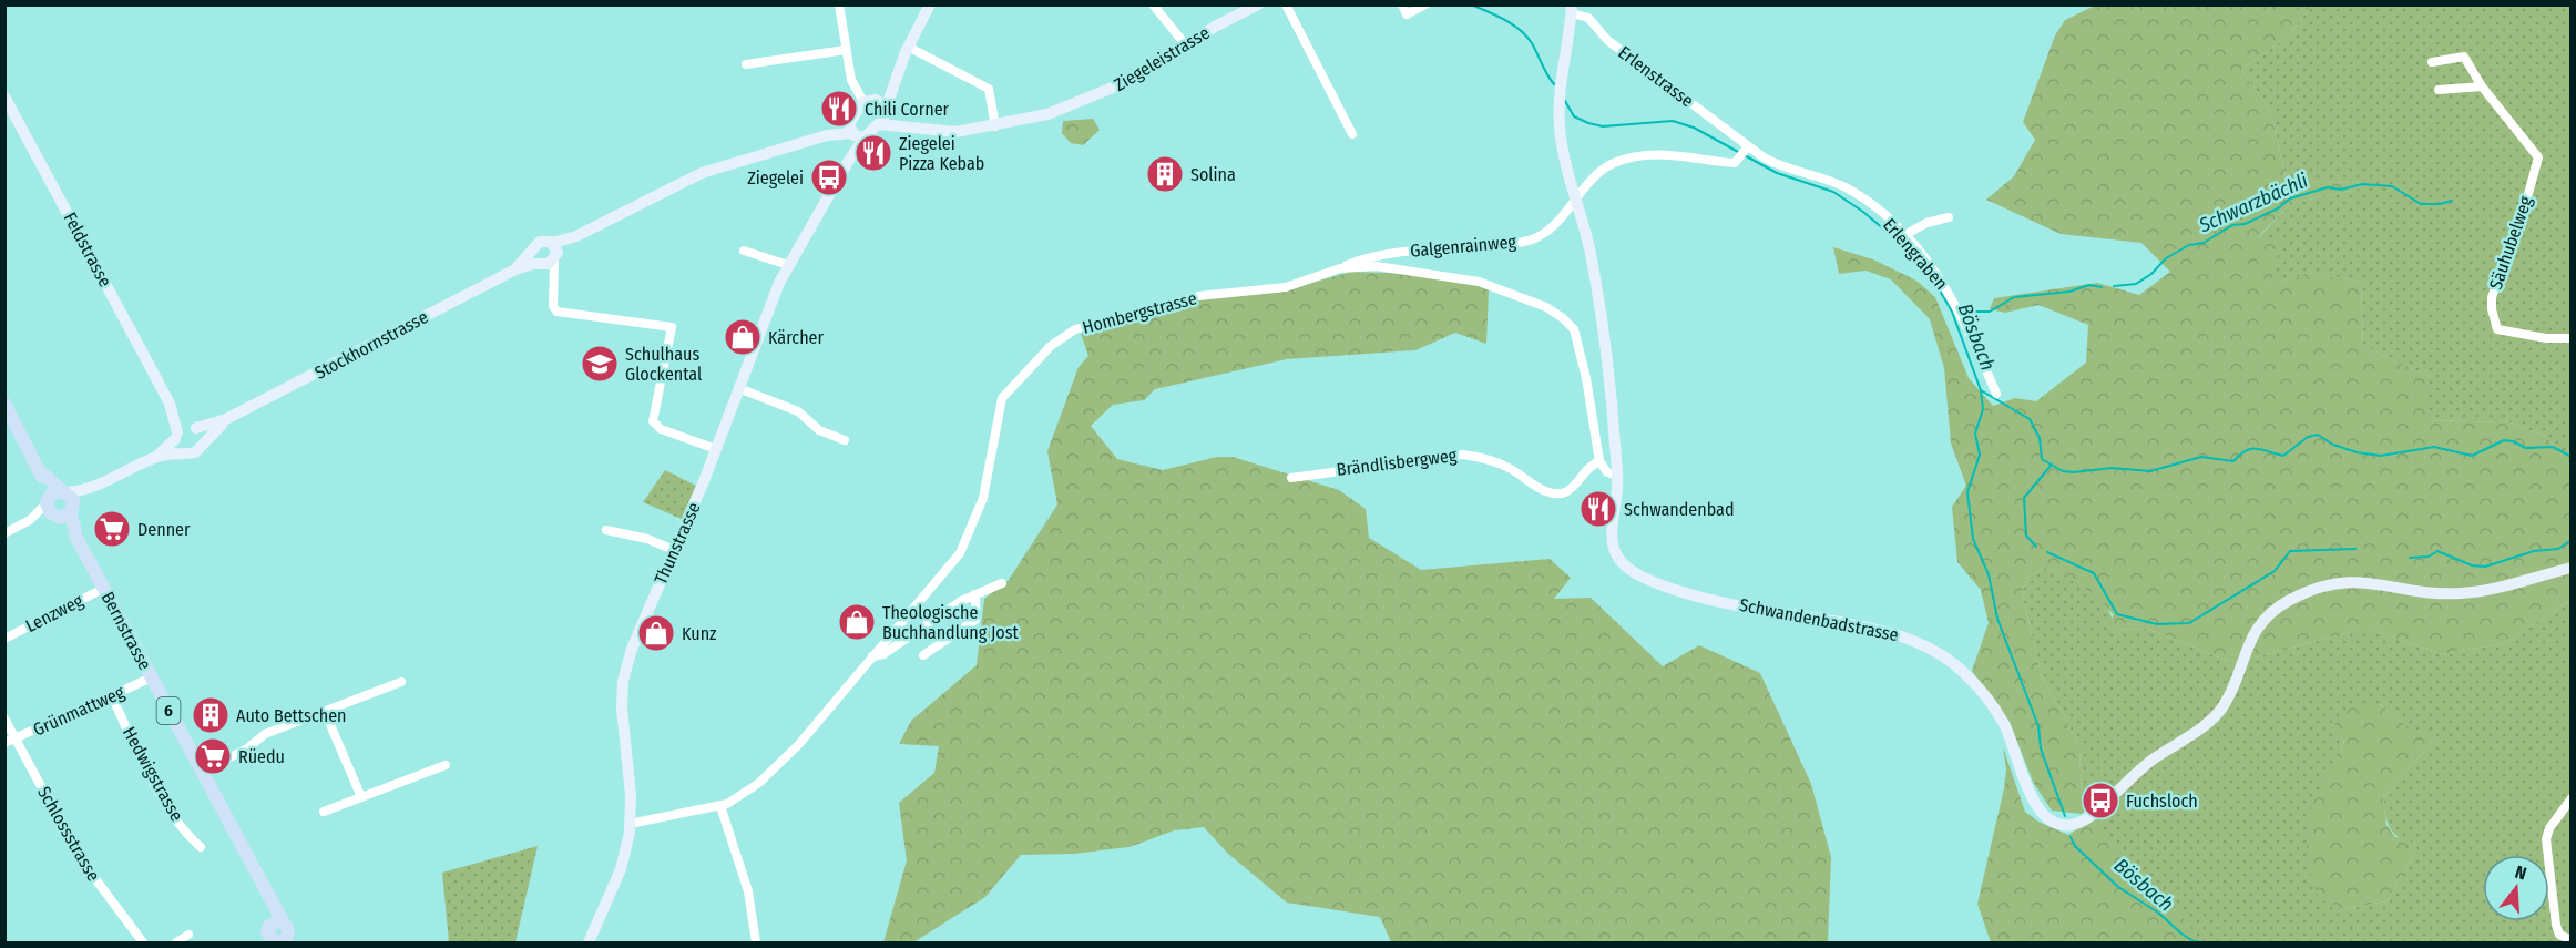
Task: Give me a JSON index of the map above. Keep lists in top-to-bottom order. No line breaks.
{"streets":{"main road":["Ziegeleistrasse","Feldstrasse","Stockhornstrasse","Thunstrasse","Schwandenbadstrasse","Bernstrasse","6"],"street":["Erlenstrasse","Säuhubelweg","Galgenrainweg","Erlengraben","Hombergstrasse","Brändlisbergweg","Lenzweg","Grünmattweg","Hedwigstrasse","Schlossstrasse"]},"crossings":[["Erlenstrasse","Galgenrainweg"],["Erlenstrasse","Erlengraben"],["Erlenstrasse","Schwandenbadstrasse"],["Galgenrainweg","Erlengraben"],["Galgenrainweg","Hombergstrasse"],["Galgenrainweg","Schwandenbadstrasse"],["Feldstrasse","Stockhornstrasse"],["Hombergstrasse","Brändlisbergweg"],["Hombergstrasse","Thunstrasse"],["Stockhornstrasse","Thunstrasse"],["Lenzweg","Bernstrasse"],["Bernstrasse","Grünmattweg"],["Grünmattweg","Hedwigstrasse"],["Grünmattweg","Schlossstrasse"]],"water":["Schwarzbächli","Bösbach"],"places":{"restaurant":["Chili Corner","Ziegelei Pizza Kebab","Schwandenbad"],"building":["Solina","Auto Bettschen"],"bus stop":["Ziegelei","Fuchsloch"],"shop":["Kärcher","Theologische Buchhandlung Jost","Kunz"],"school or university":["Schulhaus Glockental"],"supermarket":["Denner","Rüedu"]},"north":"top"}
